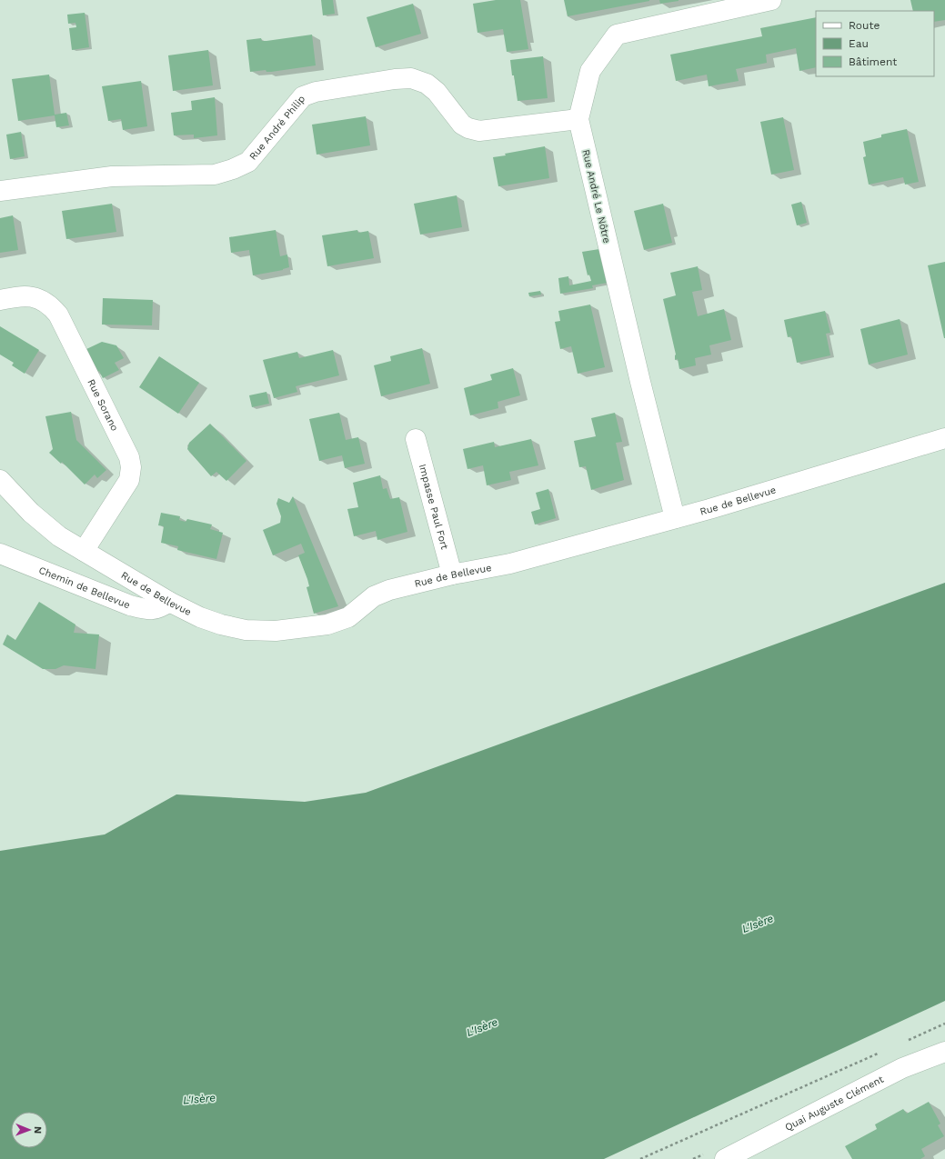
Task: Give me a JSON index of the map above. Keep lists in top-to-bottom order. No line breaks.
{"streets":{"street":["Rue André Philip","Rue André Le Nôtre","Rue Sorano","Rue de Bellevue","Impasse Paul Fort","Chemin de Bellevue","Quai Auguste Clément"]},"crossings":[["Rue André Philip","Rue André Le Nôtre"],["Rue André Le Nôtre","Rue de Bellevue"],["Rue Sorano","Rue de Bellevue"],["Rue de Bellevue","Impasse Paul Fort"],["Rue de Bellevue","Chemin de Bellevue"]],"water":["L'Isère"],"legend":["Route","Eau","Bâtiment"],"north":"right"}
